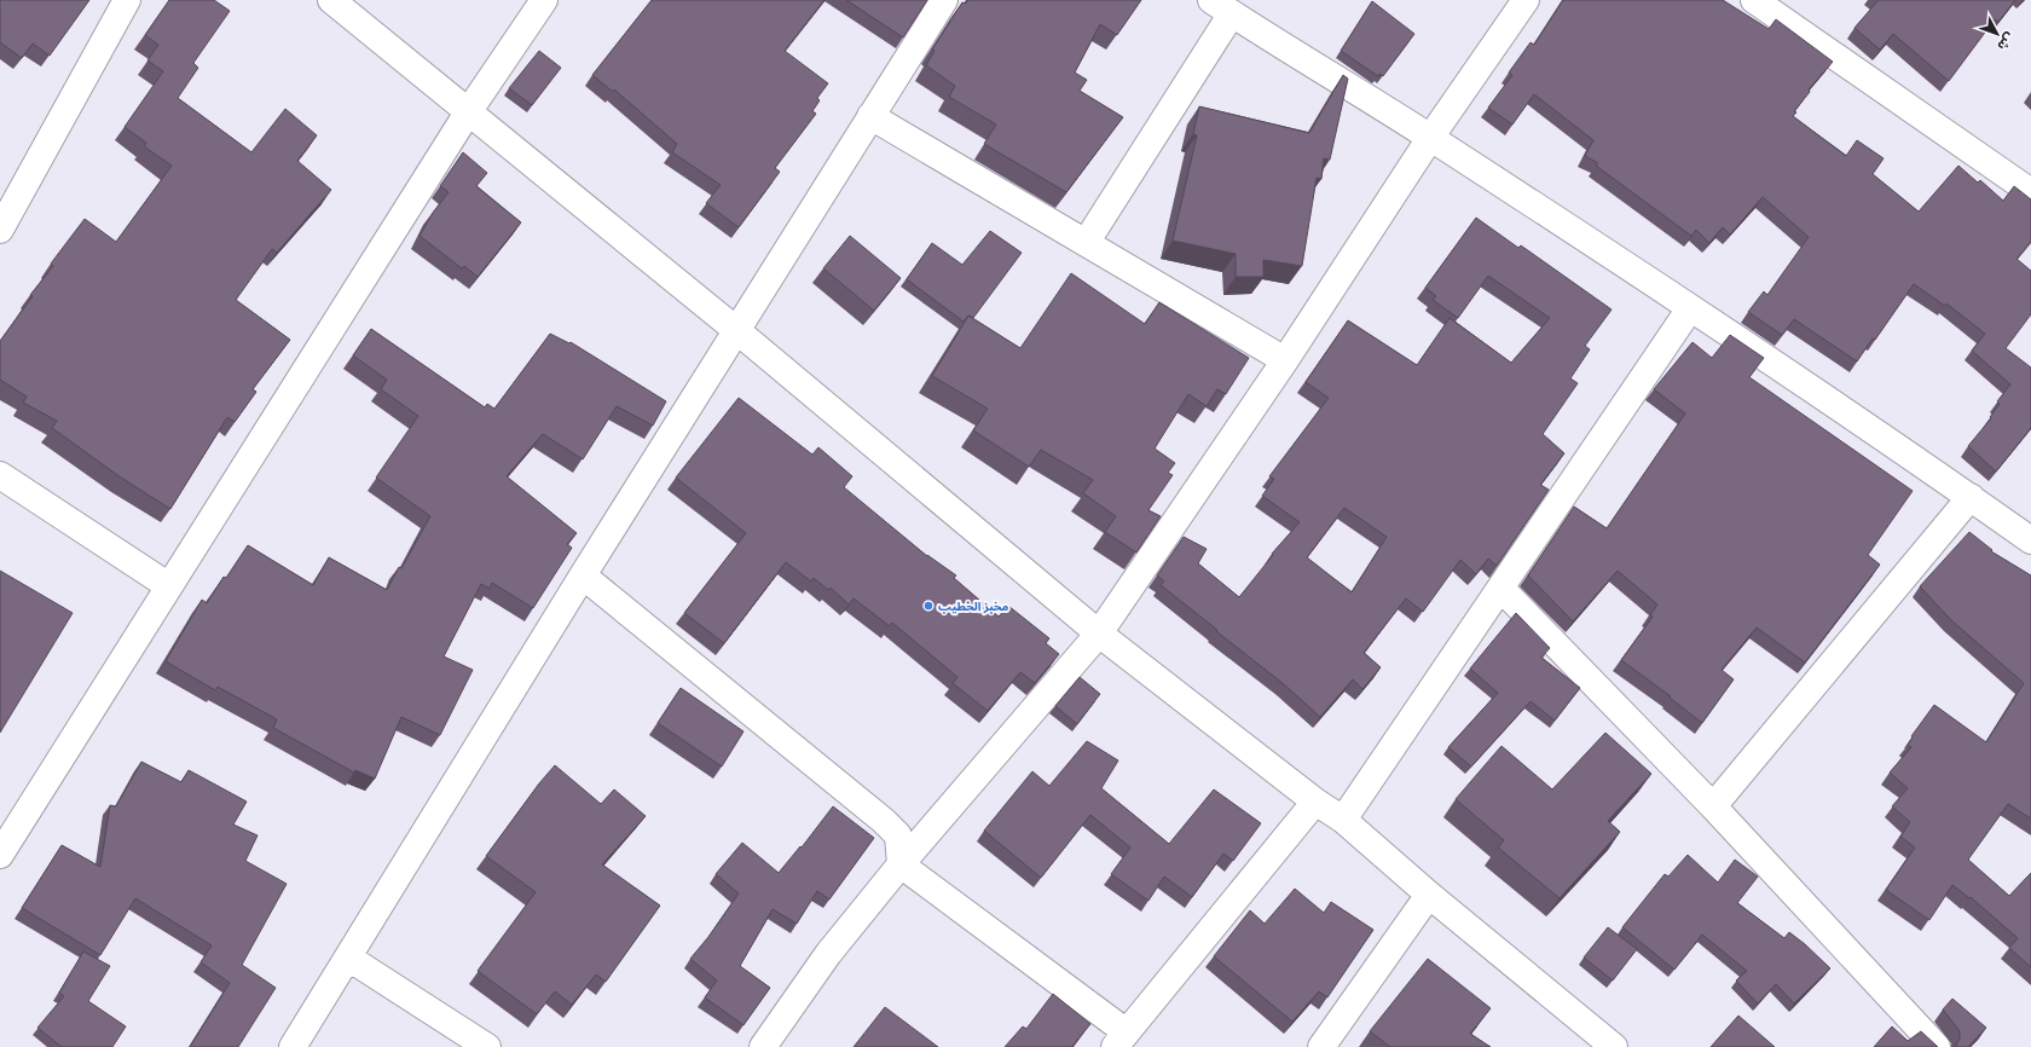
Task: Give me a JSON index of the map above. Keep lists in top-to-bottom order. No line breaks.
{"places":["مخبز الخطيب"],"north":"bottom right"}
